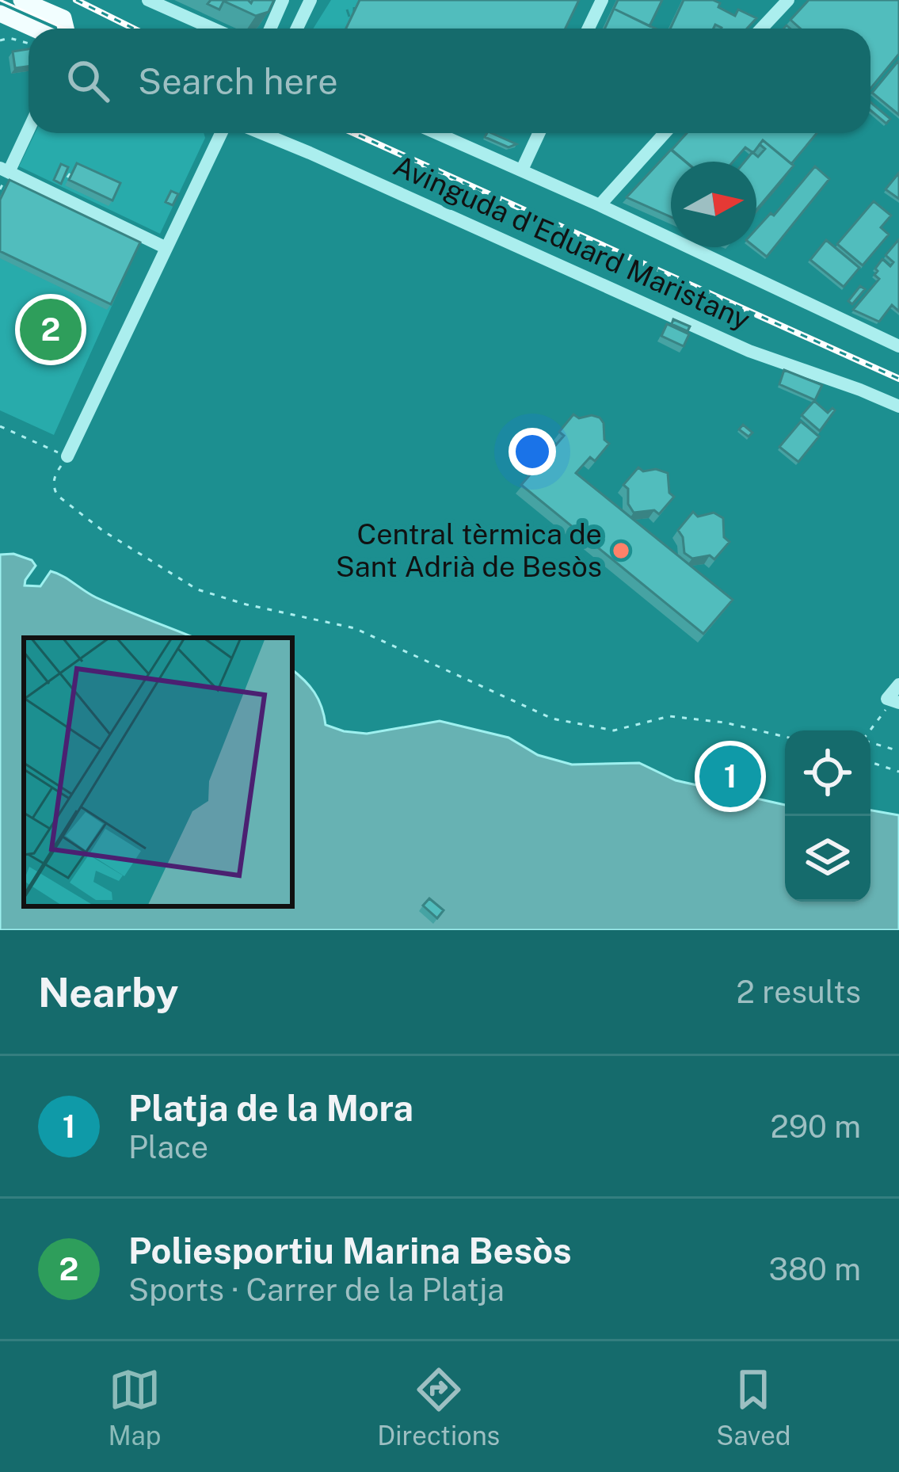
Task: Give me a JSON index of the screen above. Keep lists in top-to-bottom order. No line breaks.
{"streets":{"street":["Avinguda d'Eduard Maristany"]},"places":["Central tèrmica de Sant Adrià de Besòs"],"north":"right","page":{"search":"Search here","pins":["2","1"],"heading":["Nearby","2 results"],"list":[{"mark":"1","name":"Platja de la Mora","note":"Place","value":"290 m"},{"mark":"2","name":"Poliesportiu Marina Besòs","note":"Sports · Carrer de la Platja","value":"380 m"}],"nav":["Map","Directions","Saved"]}}
